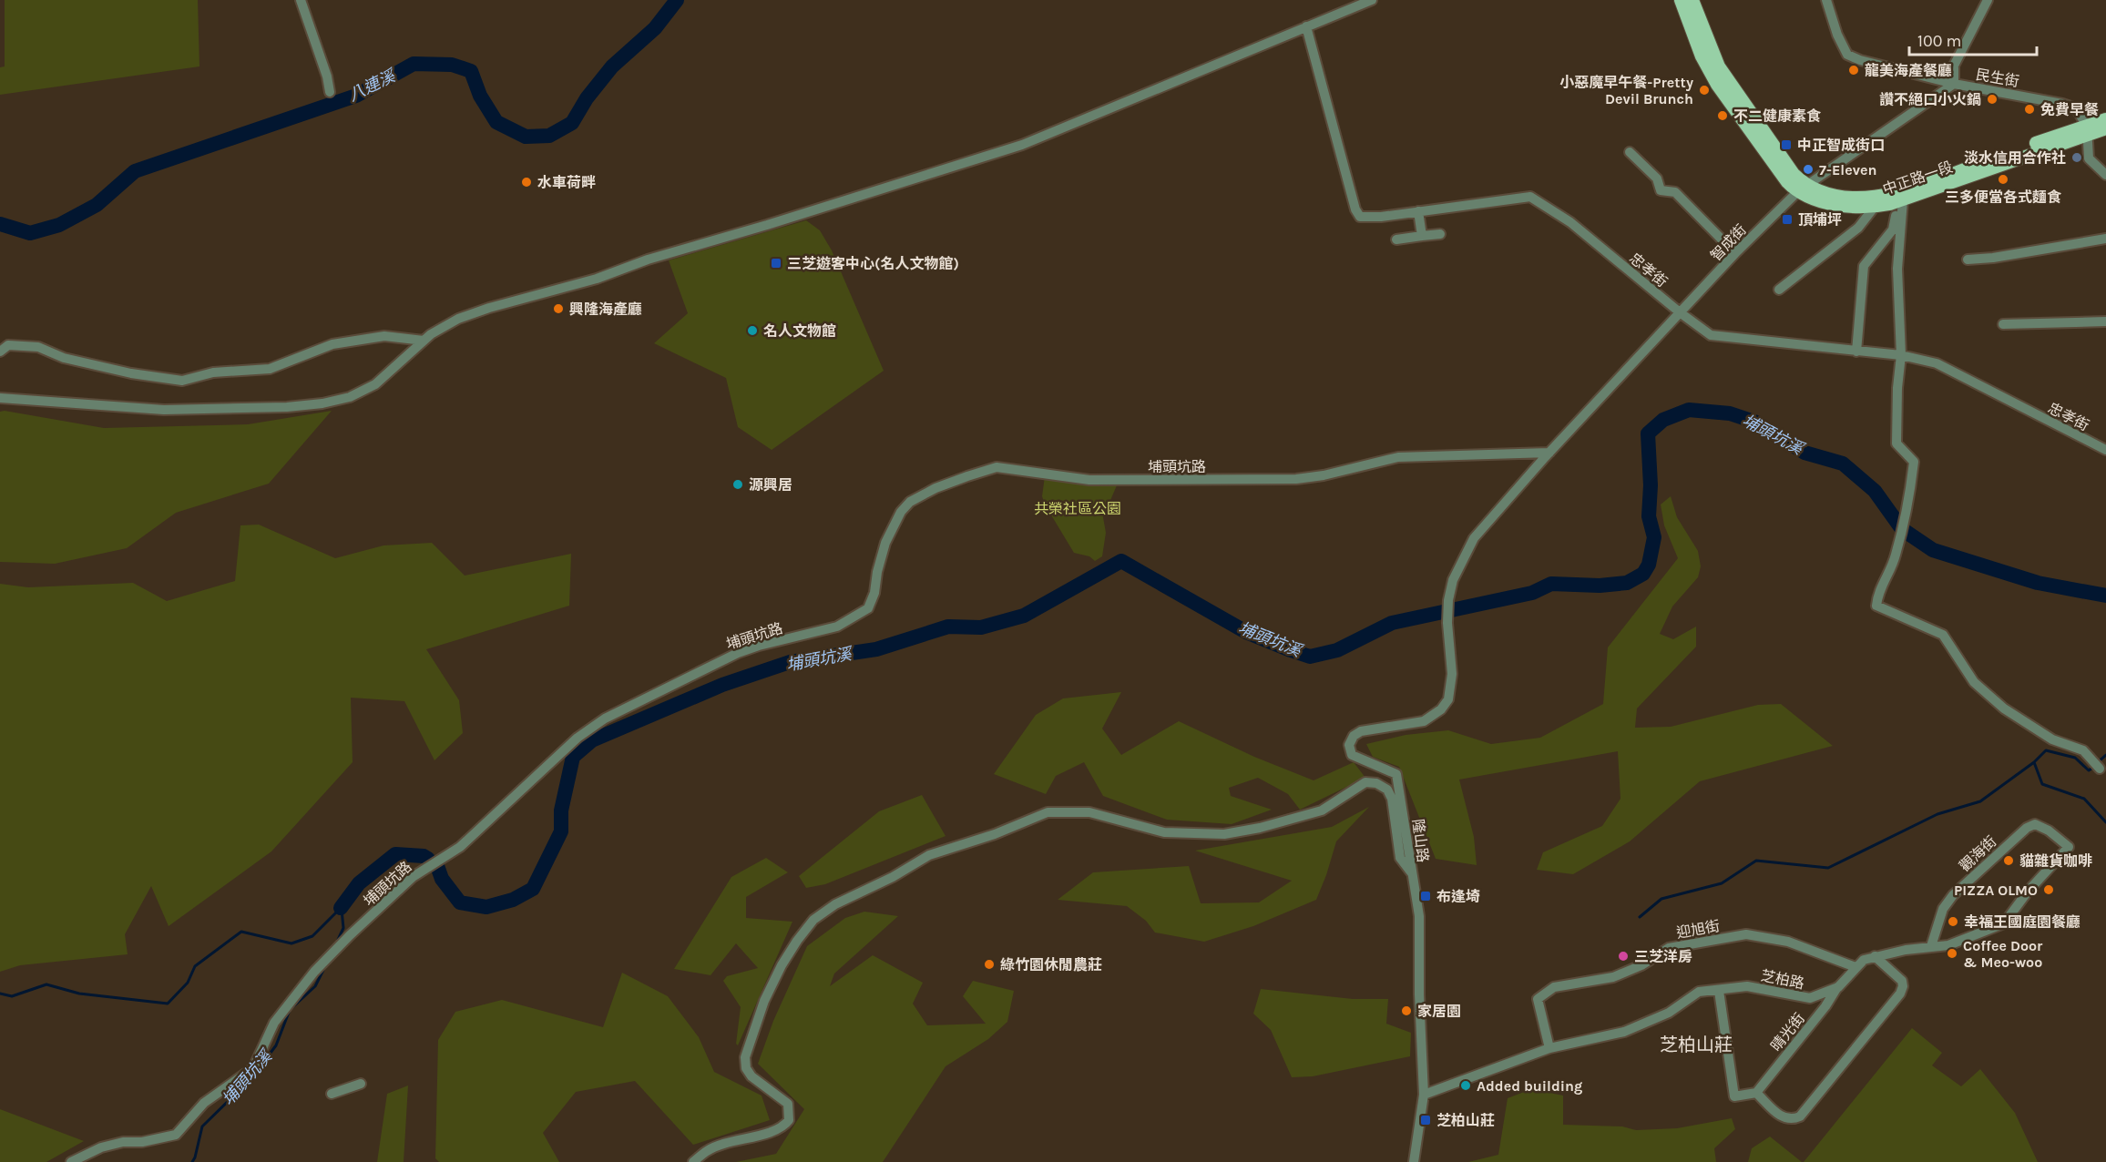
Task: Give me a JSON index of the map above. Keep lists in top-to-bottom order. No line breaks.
{"streets":{"main road":["中正路一段"],"street":["民生街","智成街","忠孝街","埔頭坑路","隆山路","觀海街","迎旭街","芝柏路","晴光街"]},"crossings":[["民生街","中正路一段"],["民生街","智成街"],["中正路一段","智成街"],["智成街","忠孝街"],["智成街","埔頭坑路"],["智成街","隆山路"],["埔頭坑路","隆山路"],["隆山路","芝柏路"],["觀海街","芝柏路"],["迎旭街","芝柏路"],["芝柏路","晴光街"]],"districts":["芝柏山莊"],"water":["八連溪","埔頭坑溪"],"parks":["共榮社區公園"],"places":{"other":["龍美海產餐廳","小惡魔早午餐-Pretty Devil Brunch","讚不絕口小火鍋","免費早餐","不二健康素食","淡水信用合作社","7-Eleven","三多便當各式麵食","水車荷畔","興隆海產廳","名人文物館","源興居","貓雜貨咖啡","PIZZA OLMO","幸福王國庭園餐廳","Coffee Door & Meo-woo","三芝洋房","綠竹園休閒農莊","家居園","Added building"],"transit":["中正智成街口","頂埔坪","三芝遊客中心(名人文物館)","布逢埼","芝柏山莊"]},"scale_bar":"100 m"}
